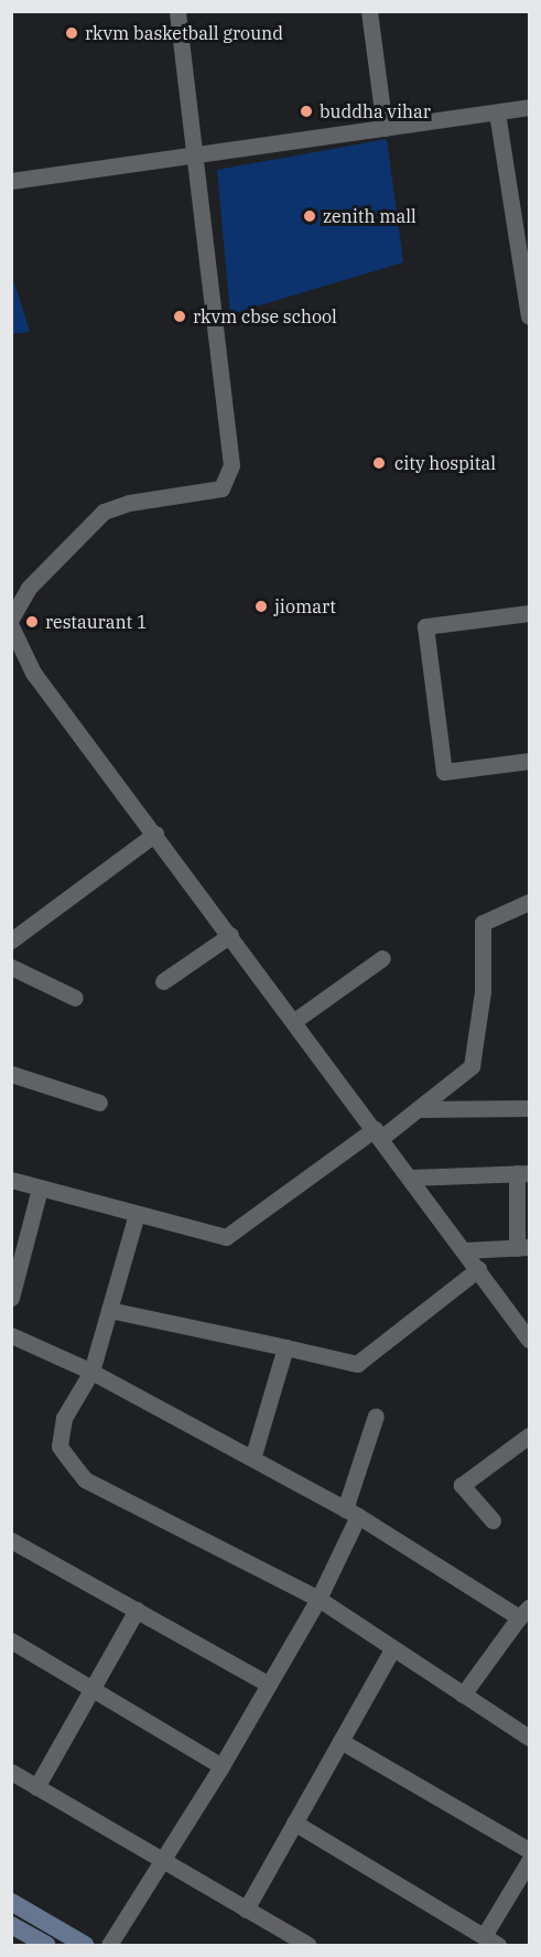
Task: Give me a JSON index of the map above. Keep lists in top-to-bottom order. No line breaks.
{"places":["rkvm basketball ground","buddha vihar","zenith mall","rkvm cbse school","city hospital","jiomart","restaurant 1"]}
